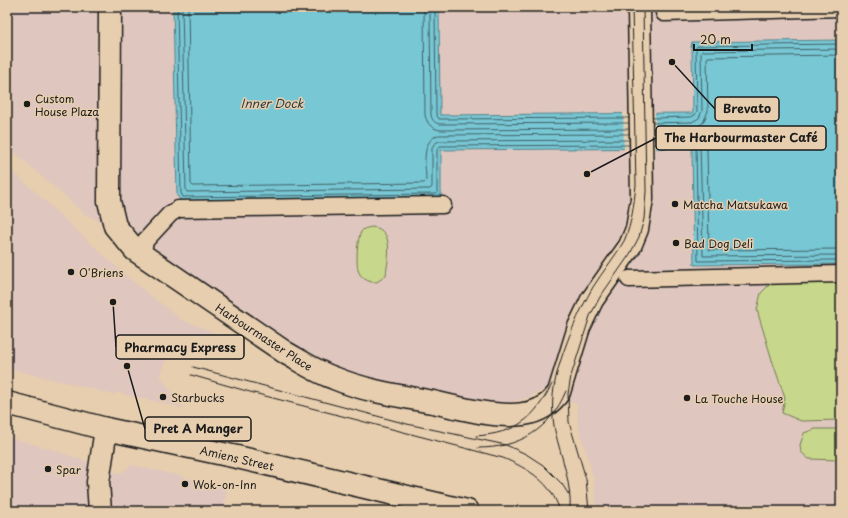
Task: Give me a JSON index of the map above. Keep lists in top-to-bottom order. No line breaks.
{"streets":{"street":["Harbourmaster Place","Amiens Street"]},"water":["Inner Dock"],"places":["Brevato","Custom House Plaza","The Harbourmaster Café","Matcha Matsukawa","Bad Dog Deli","O'Briens","Pharmacy Express","Pret A Manger","Starbucks","La Touche House","Spar","Wok-on-Inn"],"scale_bar":"20 m"}
